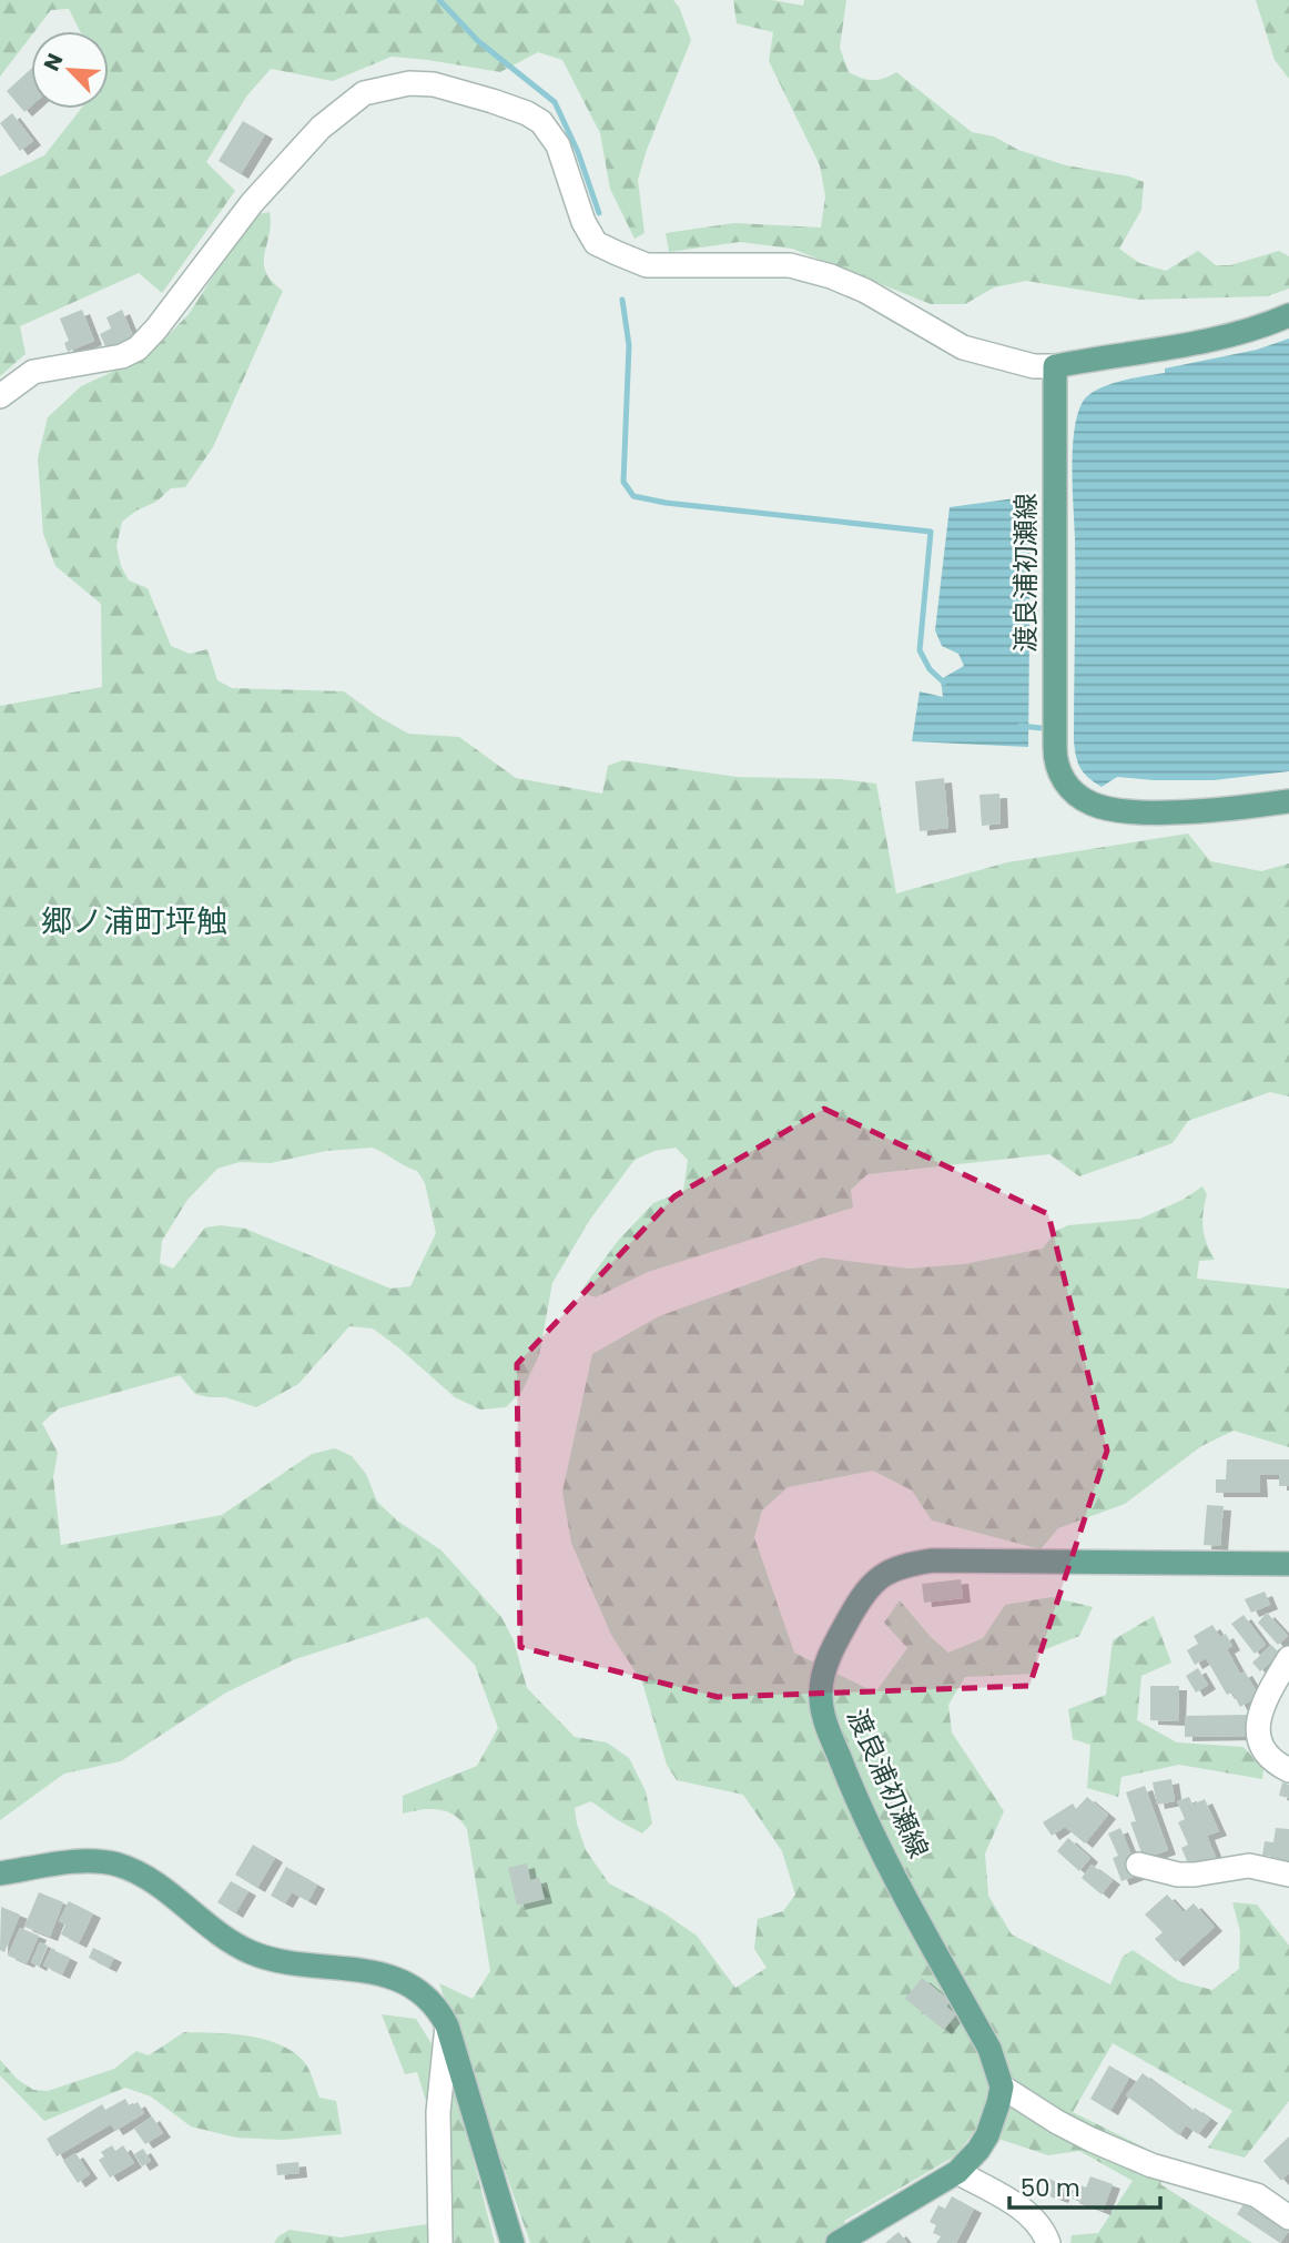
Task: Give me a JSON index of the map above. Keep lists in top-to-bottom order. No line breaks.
{"streets":{"main road":["渡良浦初瀬線"]},"districts":["郷ノ浦町坪触"],"scale_bar":"50 m","north":"top left"}
